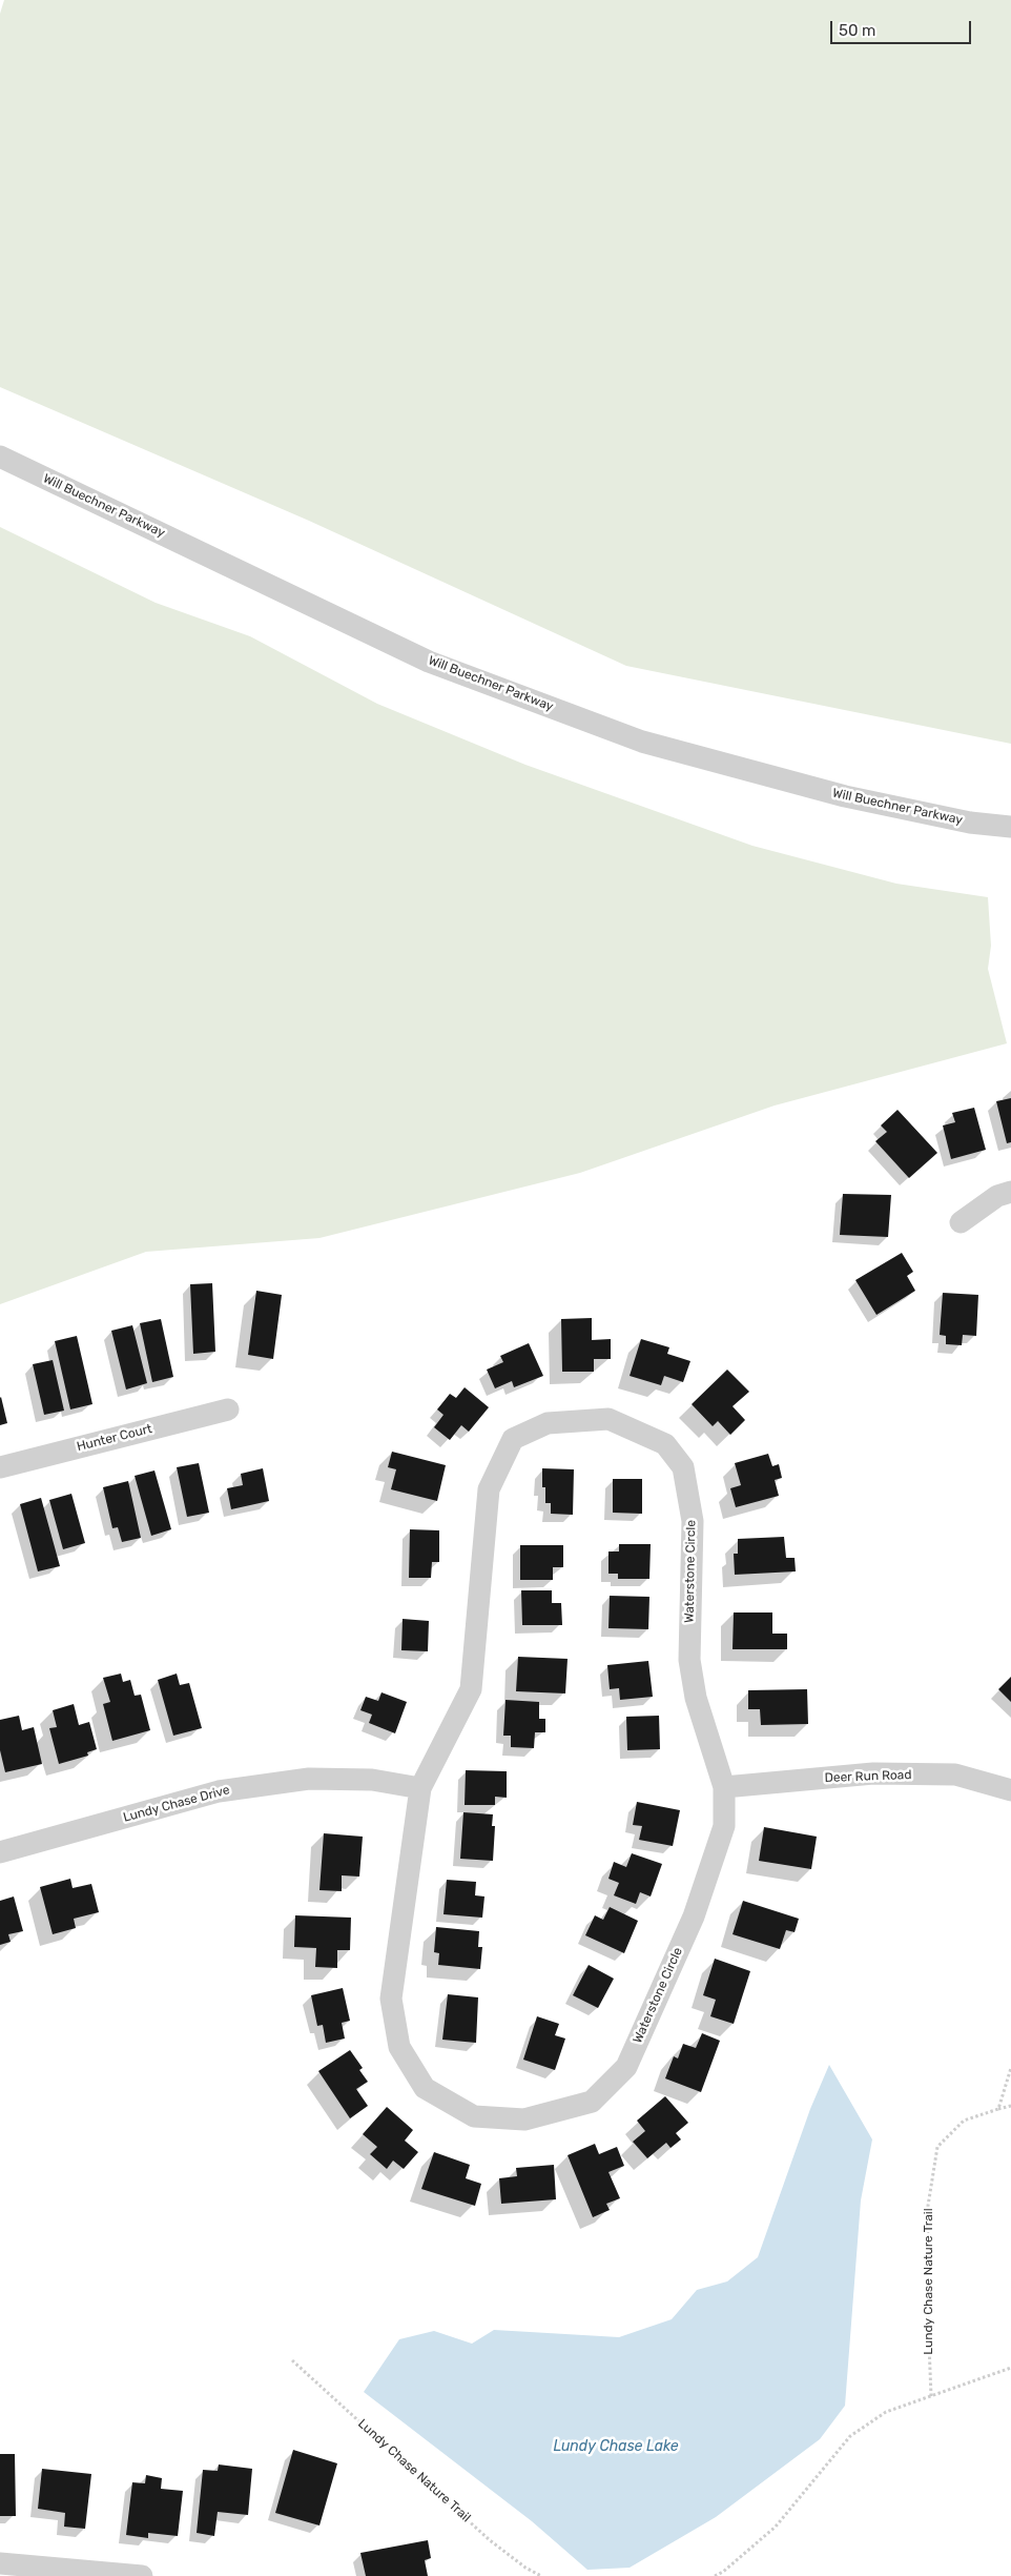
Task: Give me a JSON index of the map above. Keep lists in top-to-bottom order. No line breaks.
{"streets":{"street":["Will Buechner Parkway","Hunter Court","Waterstone Circle","Deer Run Road","Lundy Chase Drive"],"path":["Lundy Chase Nature Trail"]},"crossings":[["Waterstone Circle","Deer Run Road"],["Waterstone Circle","Lundy Chase Drive"]],"water":["Lundy Chase Lake"],"scale_bar":"50 m"}
